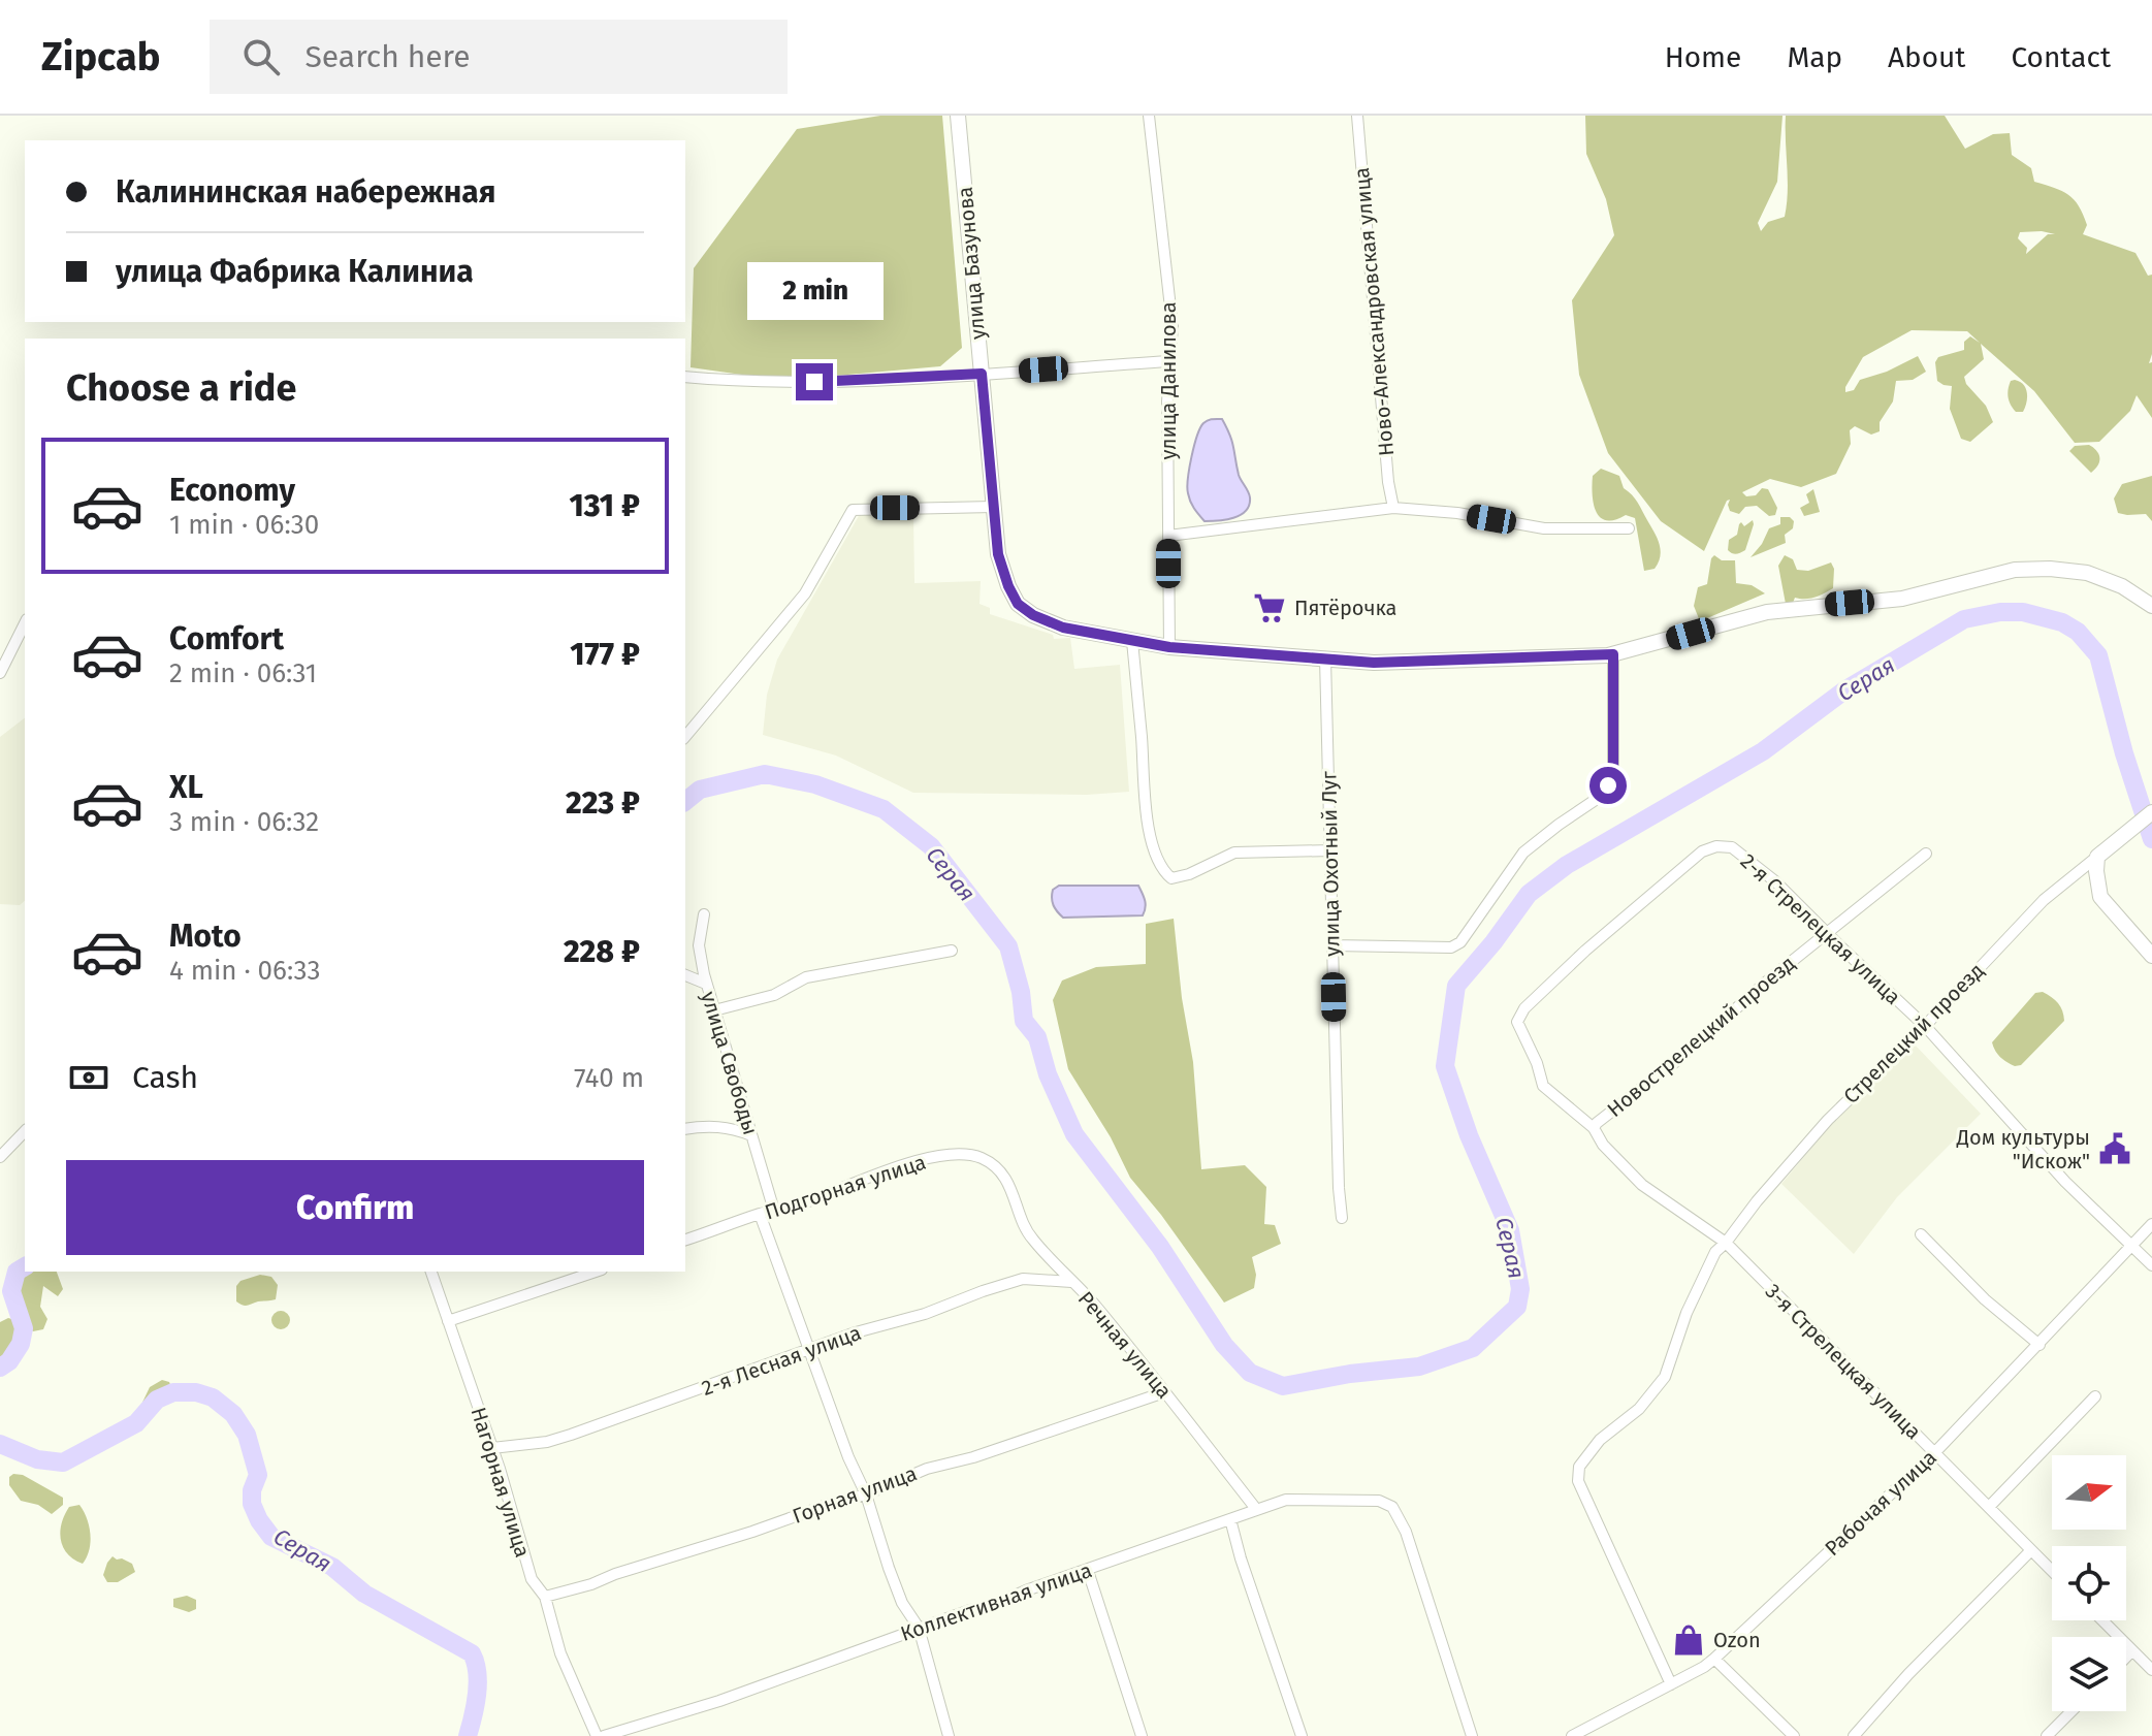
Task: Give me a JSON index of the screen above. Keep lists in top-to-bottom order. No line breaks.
{"streets":{"street":["улица Базунова","Ново-Александровская улица","улица Данилова","улица Охотный Луг","2-я Стрелецкая улица","Стрелецкий проезд","Новострелецкий проезд","улица Свободы","Подгорная улица","Речная улица","2-я Лесная улица","3-я Стрелецкая улица","Нагорная улица","Горная улица","Рабочая улица","Коллективная улица"]},"crossings":[["2-я Стрелецкая улица","Стрелецкий проезд"],["2-я Стрелецкая улица","Новострелецкий проезд"],["2-я Стрелецкая улица","3-я Стрелецкая улица"],["2-я Стрелецкая улица","Рабочая улица"],["Стрелецкий проезд","3-я Стрелецкая улица"],["Стрелецкий проезд","Рабочая улица"],["Новострелецкий проезд","3-я Стрелецкая улица"],["улица Свободы","Подгорная улица"],["Подгорная улица","Речная улица"],["Речная улица","2-я Лесная улица"],["Речная улица","Горная улица"],["Речная улица","Коллективная улица"],["2-я Лесная улица","Нагорная улица"],["3-я Стрелецкая улица","Рабочая улица"],["Нагорная улица","Горная улица"]],"water":["Серая"],"places":{"supermarket":["Пятёрочка"],"public building":["Дом культуры \"Искож\""],"shop":["Ozon"]},"north":"right","page":{"header":"Zipcab","search":"Search here","nav":["Home","Map","About","Contact"],"banner":["Калининская набережная","улица Фабрика Калиниа"],"bubble":"2 min","heading":"Choose a ride","list":[{"name":"Economy","note":"1 min · 06:30","value":"131 ₽"},{"name":"Comfort","note":"2 min · 06:31","value":"177 ₽"},{"name":"XL","note":"3 min · 06:32","value":"223 ₽"},{"name":"Moto","note":"4 min · 06:33","value":"228 ₽"}],"pay":["Cash","740 m"],"buttons":"Confirm"}}
